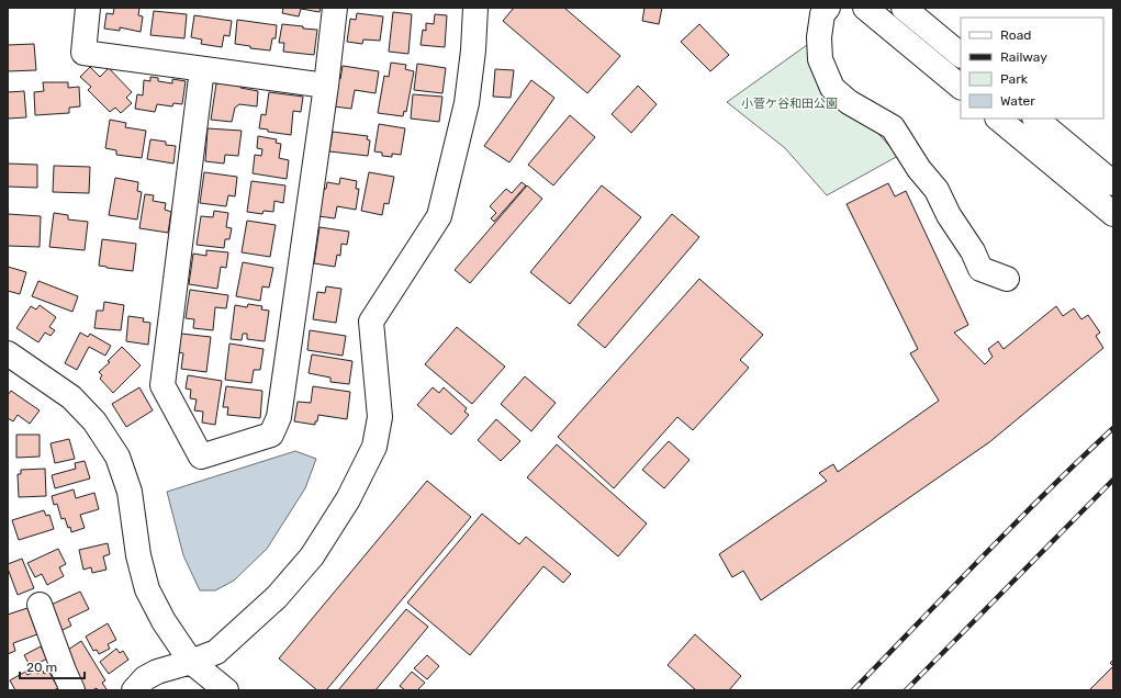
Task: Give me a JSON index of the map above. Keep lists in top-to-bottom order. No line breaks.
{"parks":["小菅ケ谷和田公園"],"legend":["Road","Railway","Park","Water"],"scale_bar":"20 m"}
